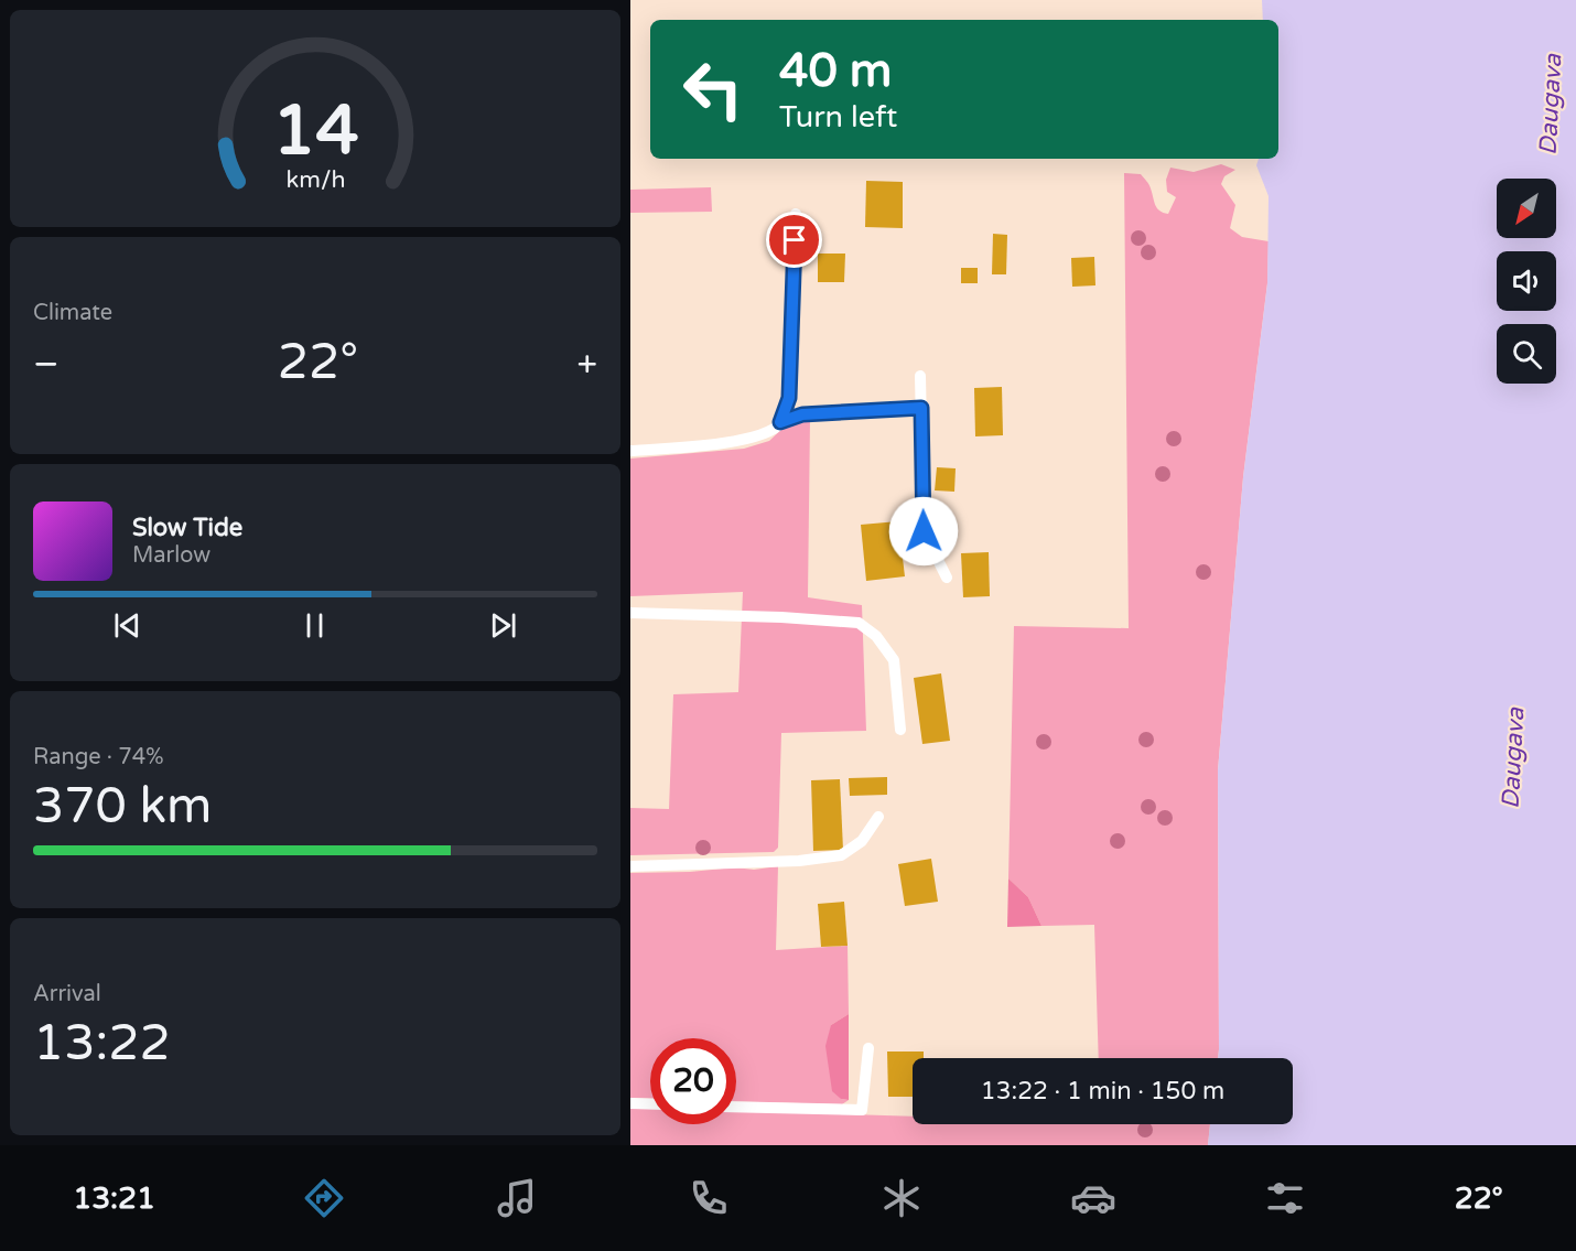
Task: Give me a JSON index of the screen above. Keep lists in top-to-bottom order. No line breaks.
{"water":["Daugava"],"north":"bottom left","page":{"turn":["40 m","Turn left"],"tile":["Climate",["Range · 74%","370 km"],["Arrival","13:22"]],"heat":["−","22°","+"],"song":["Slow Tide","Marlow"],"limit":"20","trip":"13:22 · 1 min · 150 m","tabs":["13:21","22°"],"gauge":["14","km/h"]}}
